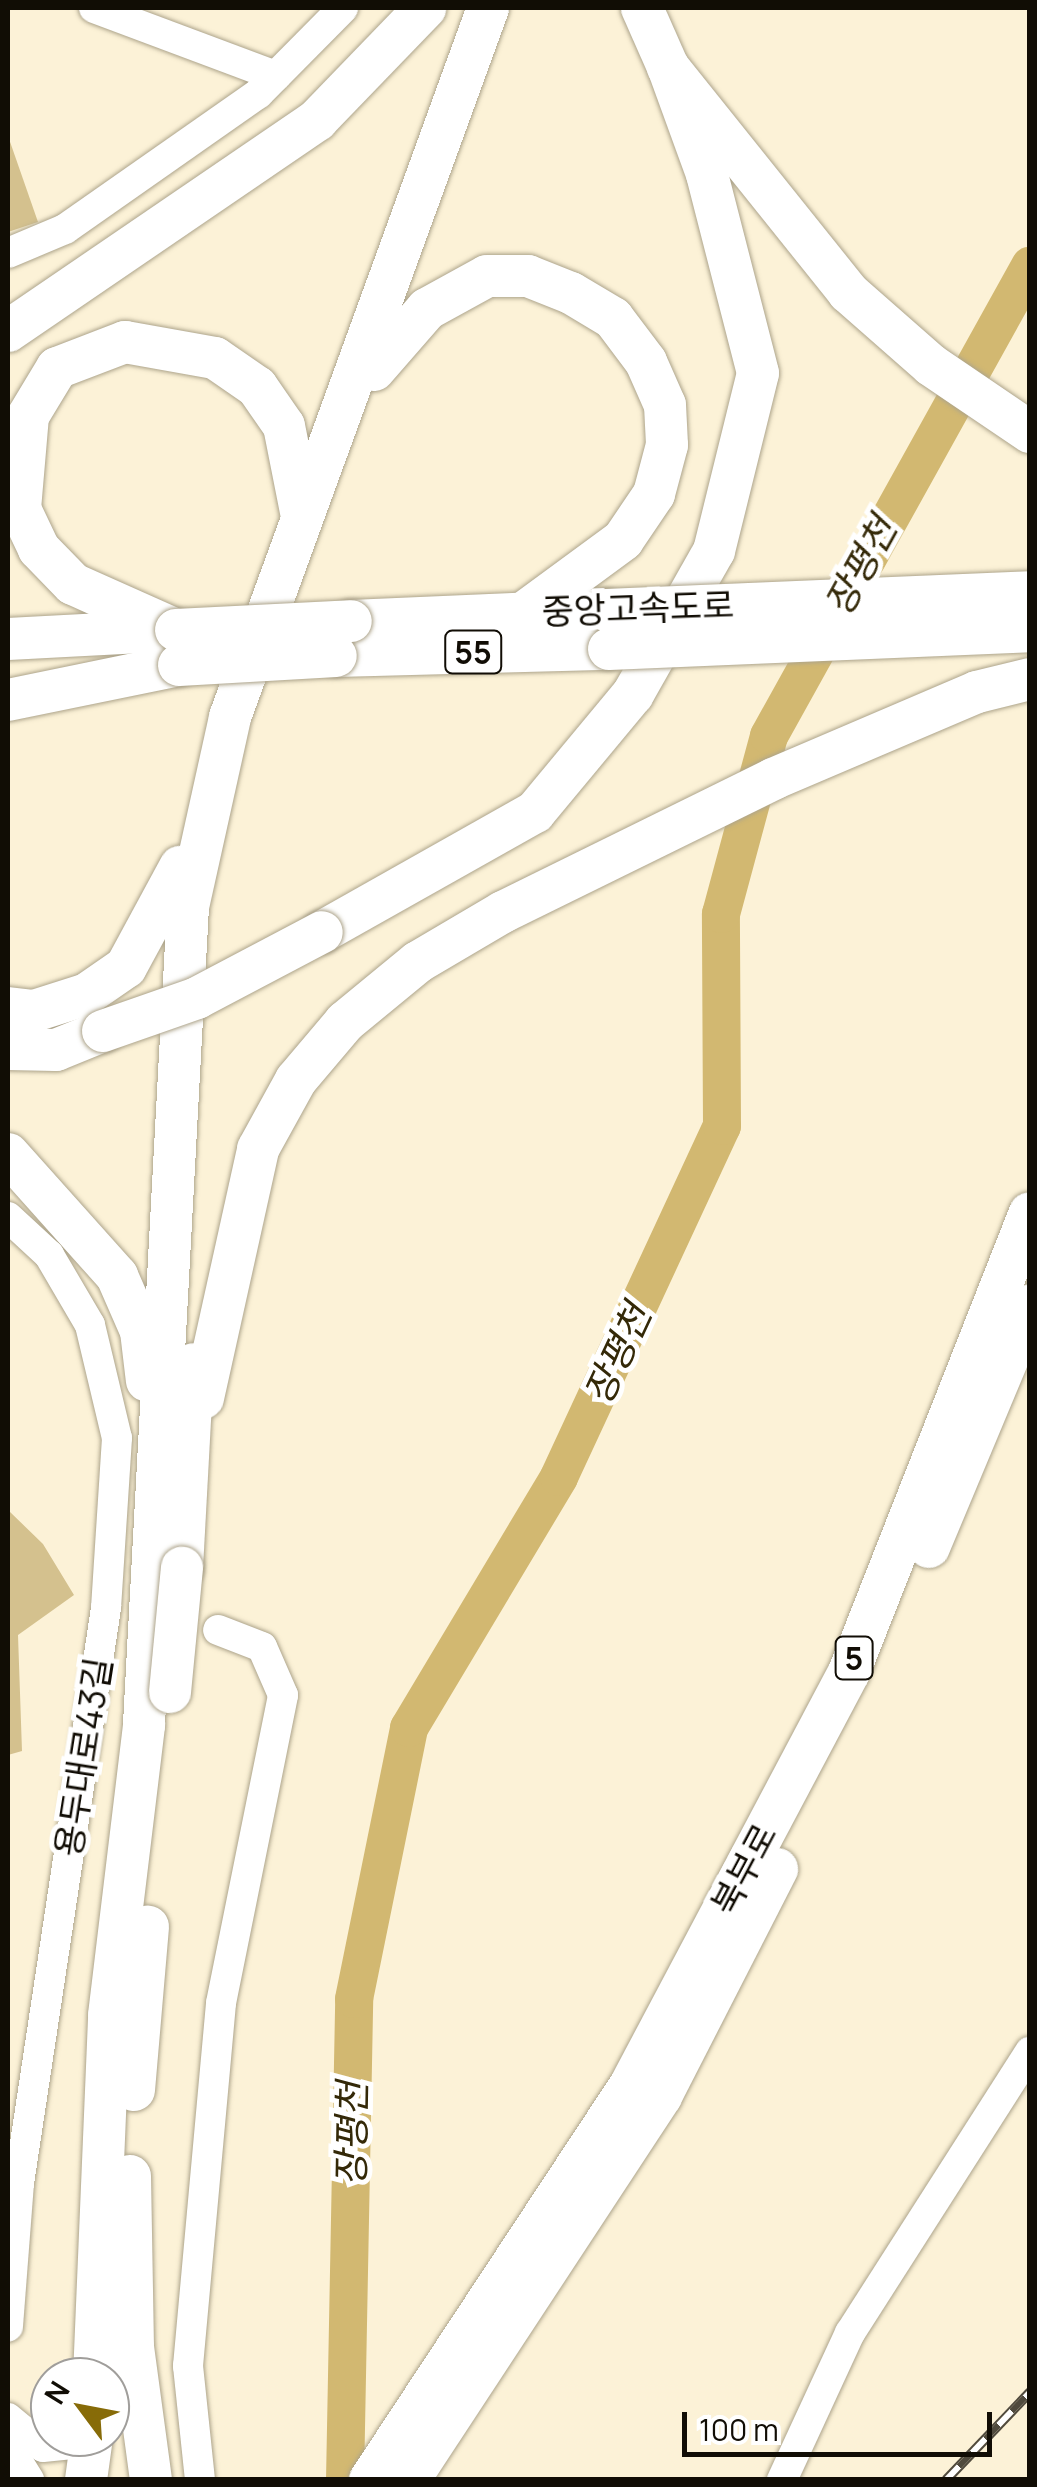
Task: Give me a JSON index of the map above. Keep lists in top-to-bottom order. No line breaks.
{"streets":{"highway":["중앙고속도로","55","5","북부로"],"street":["용두대로43길"]},"water":["장평천"],"scale_bar":"100 m","north":"top left"}
